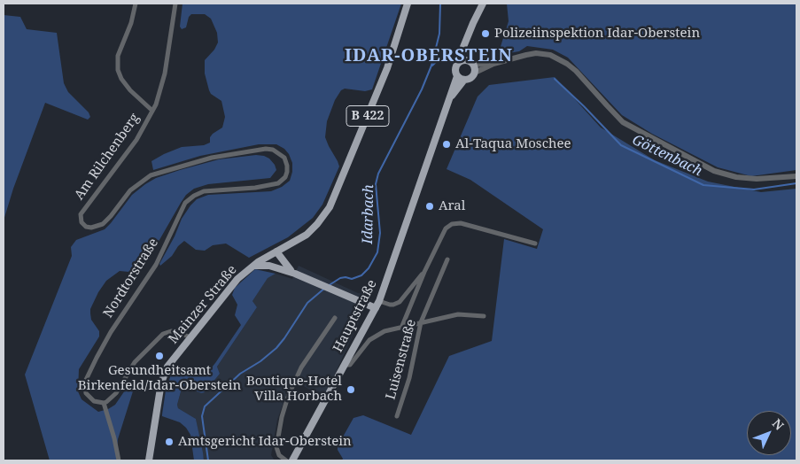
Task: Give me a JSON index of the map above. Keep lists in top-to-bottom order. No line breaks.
{"streets":{"main road":["B 422","Mainzer Straße","Hauptstraße"],"street":["Am Rilchenberg","Nordtorstraße","Luisenstraße"]},"crossings":[["Am Rilchenberg","Nordtorstraße"]],"districts":["IDAR-OBERSTEIN"],"water":["Göttenbach","Idarbach"],"places":["Polizeiinspektion Idar-Oberstein","Al-Taqua Moschee","Aral","Gesundheitsamt Birkenfeld/Idar-Oberstein","Boutique-Hotel Villa Horbach","Amtsgericht Idar-Oberstein"],"north":"top right"}
